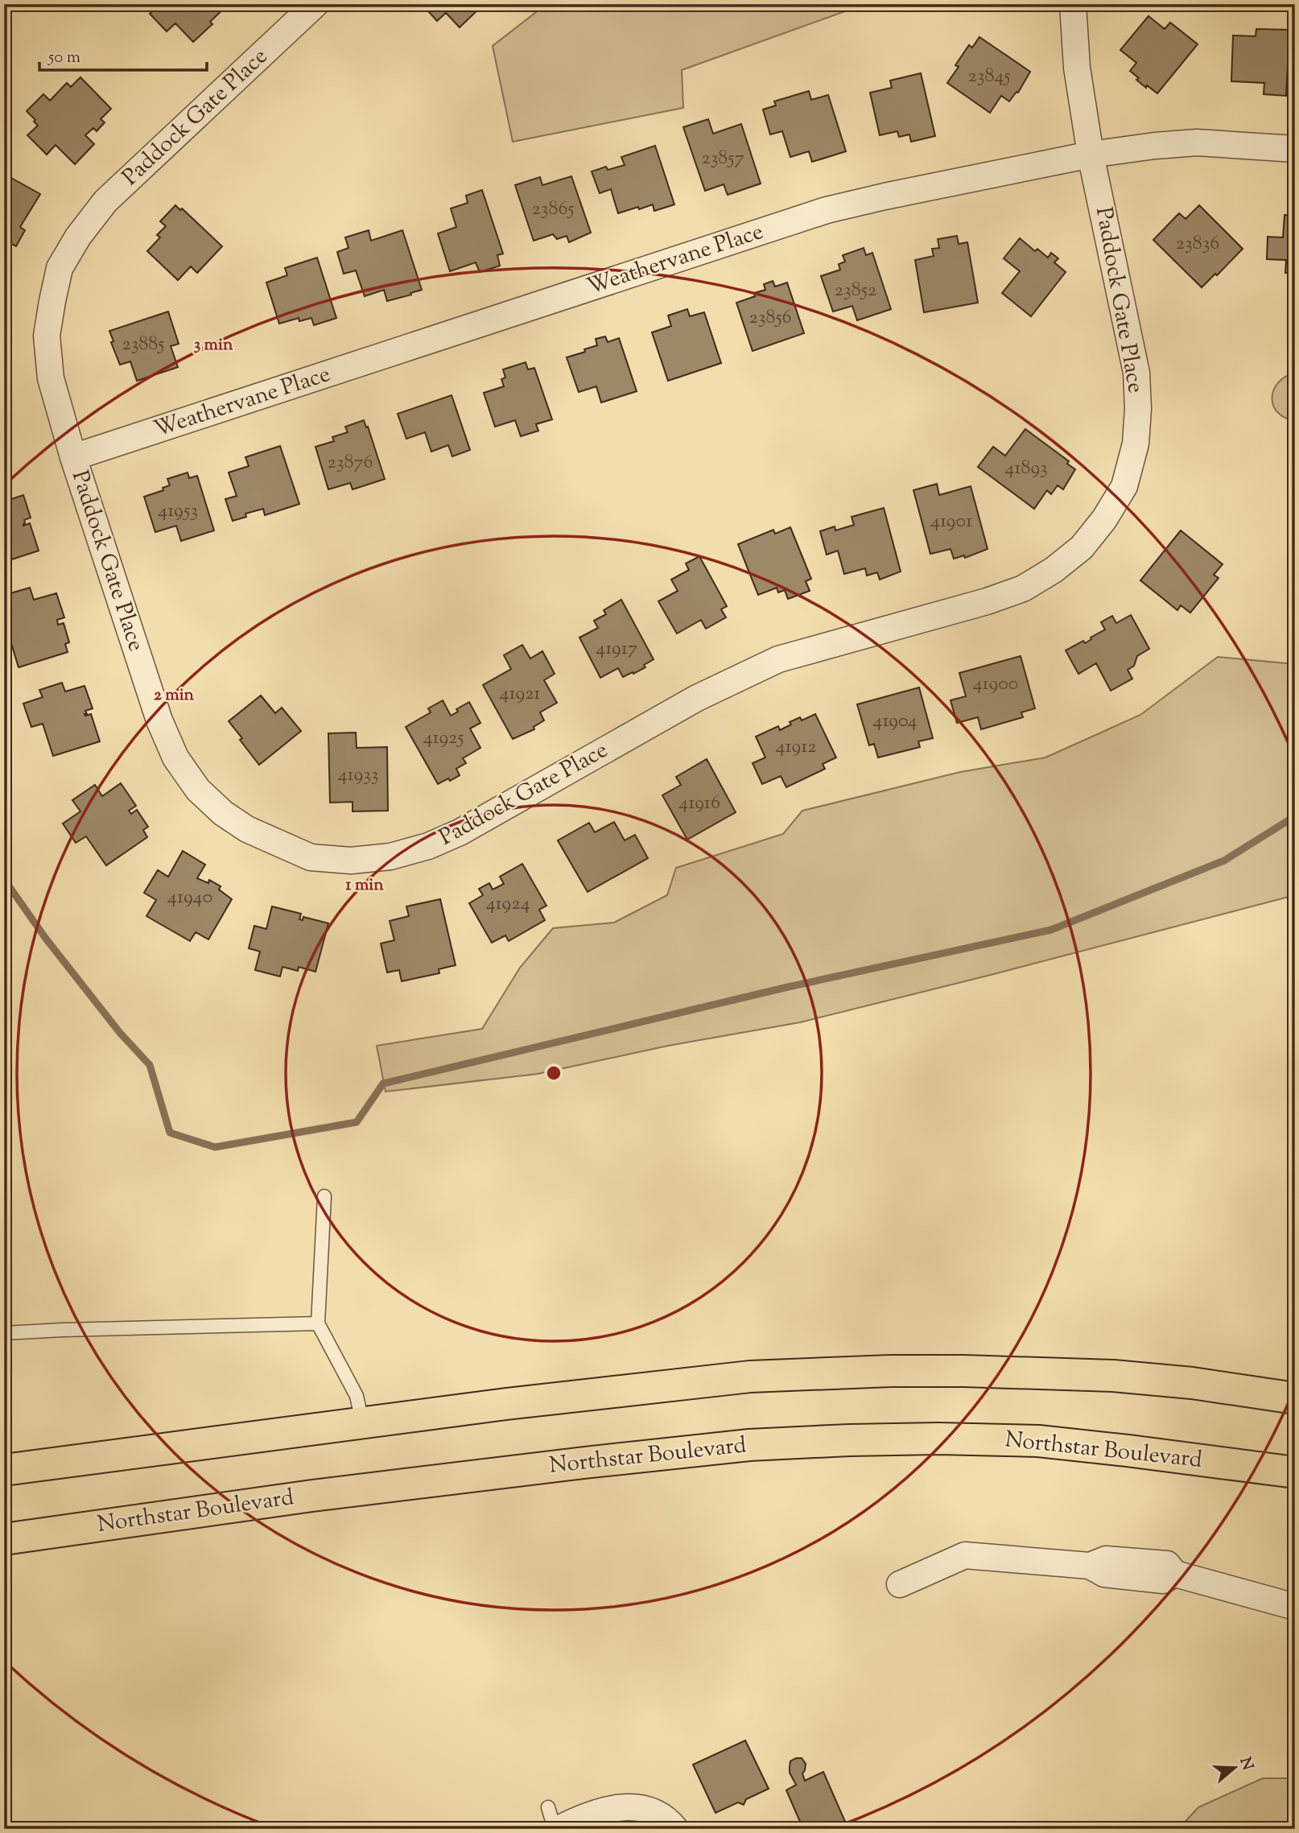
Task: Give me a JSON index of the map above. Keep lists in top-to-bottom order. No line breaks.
{"streets":{"main road":["Northstar Boulevard"],"street":["Paddock Gate Place","Weathervane Place"]},"crossings":[["Paddock Gate Place","Weathervane Place"]],"house_numbers":["23845","23857","23865","23836","23852","23856","23885","23876","41893","41953","41901","41917","41900","41921","41904","41925","41912","41933","41916","41940","41924"],"scale_bar":"50 m","north":"right","rings":["3 min","2 min","1 min"]}
